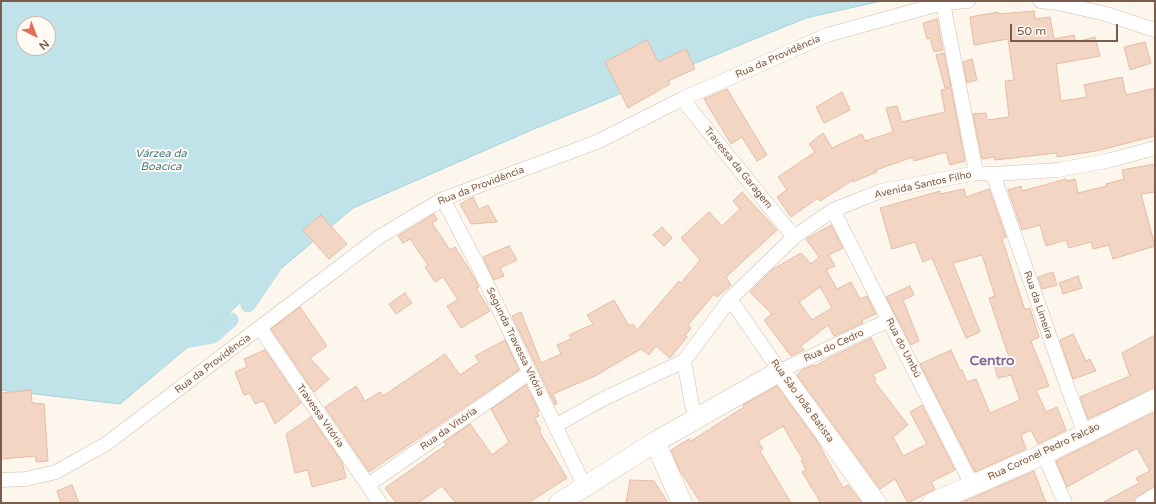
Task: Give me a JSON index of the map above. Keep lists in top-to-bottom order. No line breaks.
{"streets":{"street":["Rua da Providência","Travessa da Garagem","Avenida Santos Filho","Rua da Limeira","Segunda Travessa Vitória","Rua do Cedro","Rua do Umbú","Rua São João Batista","Travessa Vitória","Rua da Vitória","Rua Coronel Pedro Falcão"]},"crossings":[["Rua da Providência","Travessa da Garagem"],["Rua da Providência","Segunda Travessa Vitória"],["Rua da Providência","Travessa Vitória"],["Travessa da Garagem","Avenida Santos Filho"],["Avenida Santos Filho","Rua da Limeira"],["Avenida Santos Filho","Rua do Umbú"],["Avenida Santos Filho","Rua São João Batista"],["Rua da Limeira","Rua Coronel Pedro Falcão"],["Segunda Travessa Vitória","Rua da Vitória"],["Rua do Cedro","Rua do Umbú"],["Rua do Cedro","Rua São João Batista"],["Rua do Umbú","Rua Coronel Pedro Falcão"],["Travessa Vitória","Rua da Vitória"]],"districts":["Centro"],"water":["Várzea da Boacica"],"scale_bar":"50 m","north":"bottom right"}
